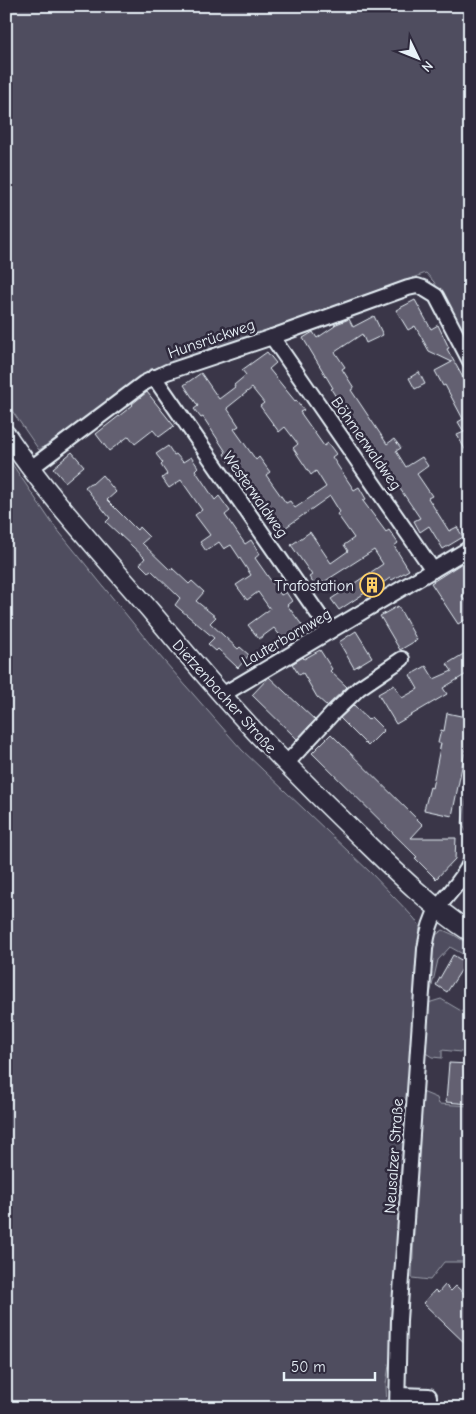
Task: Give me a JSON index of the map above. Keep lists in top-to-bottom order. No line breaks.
{"streets":{"main road":["Dietzenbacher Straße"],"street":["Hunsrückweg","Böhmerwaldweg","Westerwaldweg","Lauterbornweg","Neusalzer Straße"]},"crossings":[["Hunsrückweg","Böhmerwaldweg"],["Hunsrückweg","Westerwaldweg"],["Hunsrückweg","Dietzenbacher Straße"],["Böhmerwaldweg","Lauterbornweg"],["Westerwaldweg","Lauterbornweg"],["Lauterbornweg","Dietzenbacher Straße"],["Dietzenbacher Straße","Neusalzer Straße"]],"places":{"building":["Trafostation"]},"scale_bar":"50 m","north":"bottom right"}
